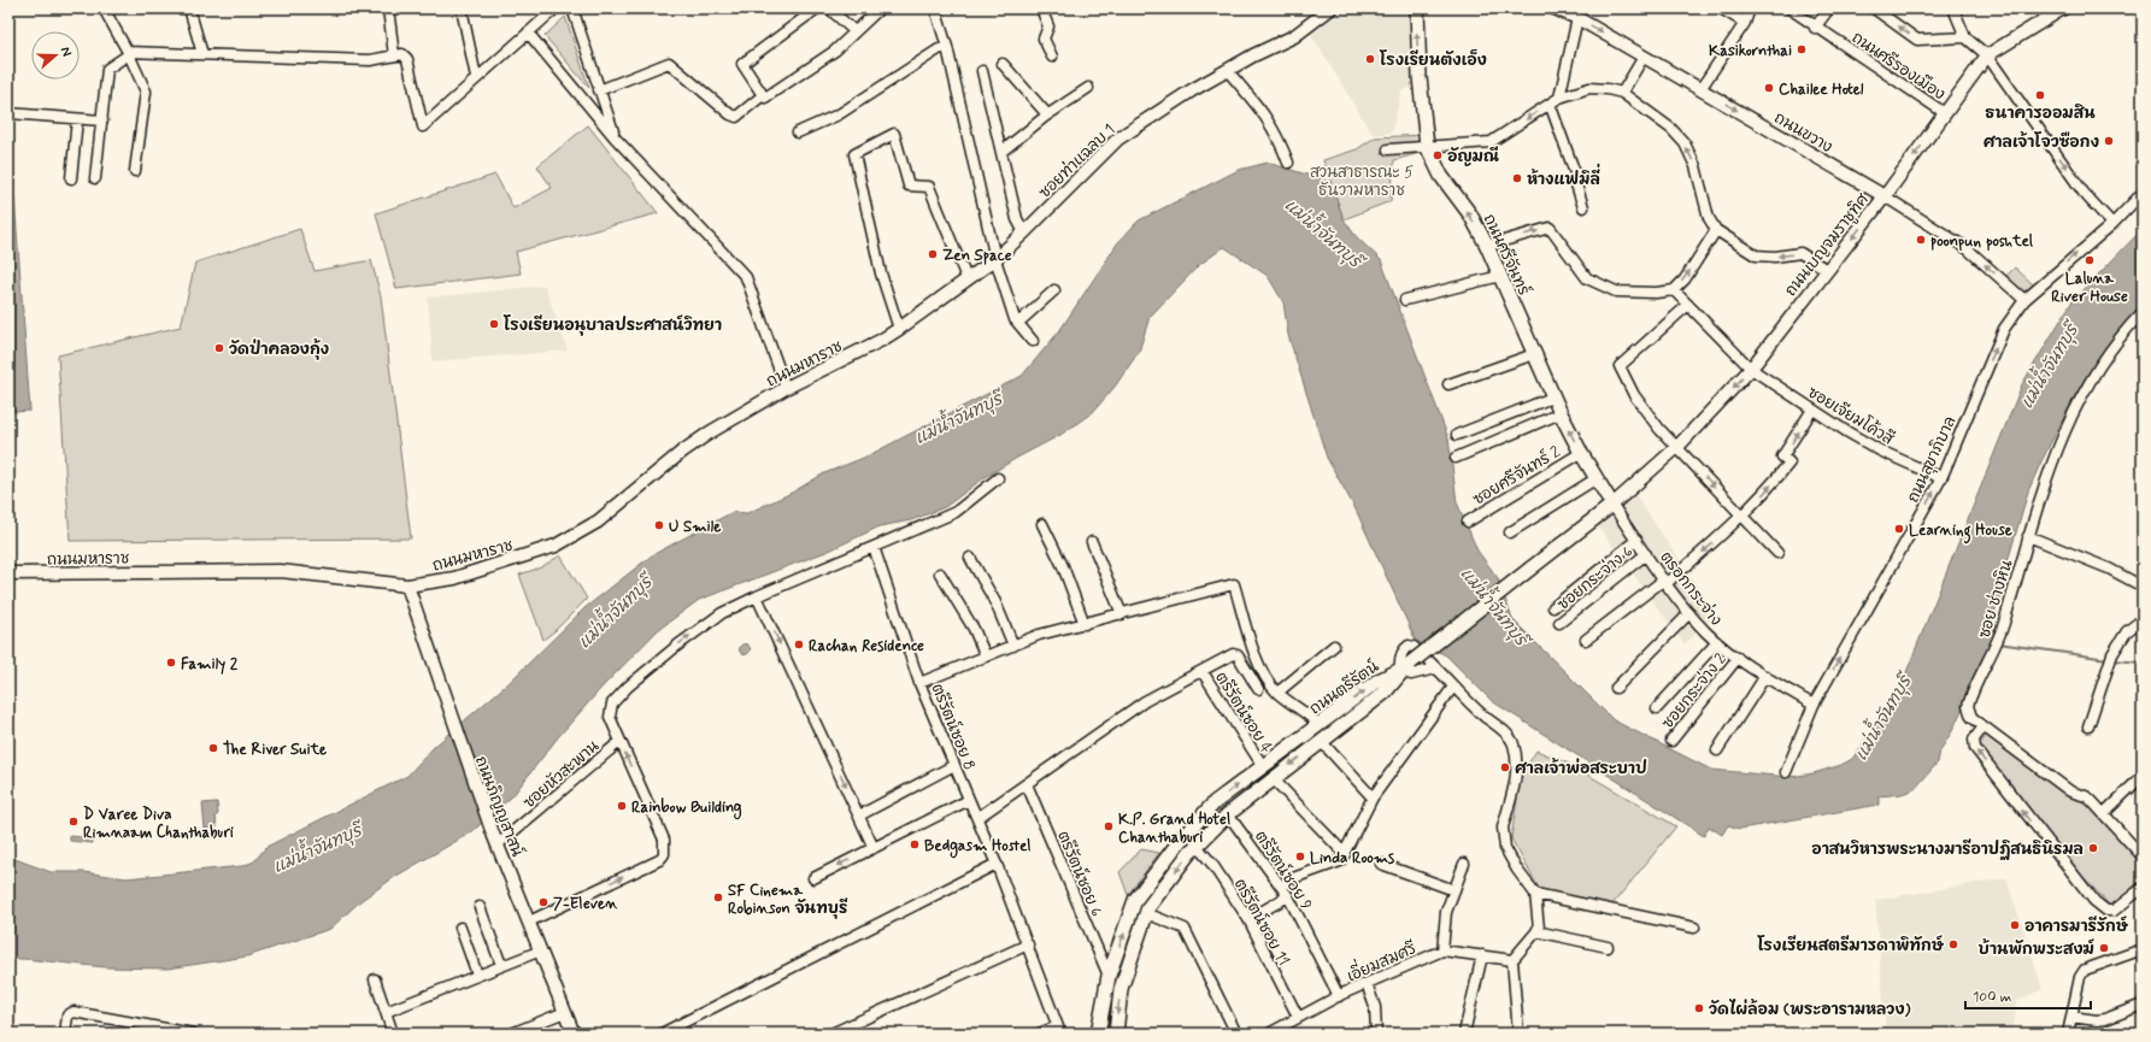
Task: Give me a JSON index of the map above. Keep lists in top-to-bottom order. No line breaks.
{"streets":{"main road":["ถนนศรีจันทร์","ถนนตรีรัตน์"],"street":["ถนนศรีรองเมือง","ถนนขวาง","ซอยท่าแฉลบ 1","ถนนเบญจมราชูทิศ","ถนนมหาราช","ซอยเจียมโค้วสี","ถนนสุขาภิบาล","ซอยศรีจันทร์ 2","ซอยกระจ่าง 6","ตรอกกระจ่าง","ซอย ช่างหิน","ซอยกระจ่าง 2","ตรีรัตน์ซอย 4","ตรีรัตน์ซอย 8","ซอยหัวสะพาน","ถนนภิญญสาสน์","ตรีรัตน์ซอย 9","ตรีรัตน์ซอย 6","ตรีรัตน์ซอย 11","เอี่ยมสมศรี"]},"crossings":[["ถนนศรีรองเมือง","ถนนเบญจมราชูทิศ"],["ถนนขวาง","ถนนเบญจมราชูทิศ"],["ถนนขวาง","ถนนสุขาภิบาล"],["ซอยท่าแฉลบ 1","ถนนมหาราช"],["ถนนเบญจมราชูทิศ","ถนนศรีจันทร์"],["ถนนเบญจมราชูทิศ","ซอยเจียมโค้วสี"],["ถนนเบญจมราชูทิศ","ตรอกกระจ่าง"],["ถนนเบญจมราชูทิศ","ถนนตรีรัตน์"],["ถนนศรีจันทร์","ซอยศรีจันทร์ 2"],["ถนนศรีจันทร์","ตรอกกระจ่าง"],["ถนนศรีจันทร์","ถนนตรีรัตน์"],["ถนนมหาราช","ถนนภิญญสาสน์"],["ซอยเจียมโค้วสี","ถนนสุขาภิบาล"],["ถนนสุขาภิบาล","ตรอกกระจ่าง"],["ซอยกระจ่าง 6","ตรอกกระจ่าง"],["ตรอกกระจ่าง","ถนนตรีรัตน์"],["ตรอกกระจ่าง","ซอยกระจ่าง 2"],["ถนนตรีรัตน์","ตรีรัตน์ซอย 4"],["ถนนตรีรัตน์","ตรีรัตน์ซอย 9"],["ถนนตรีรัตน์","ตรีรัตน์ซอย 6"],["ถนนตรีรัตน์","ตรีรัตน์ซอย 11"],["ซอยหัวสะพาน","ถนนภิญญสาสน์"],["ตรีรัตน์ซอย 9","เอี่ยมสมศรี"],["ตรีรัตน์ซอย 11","เอี่ยมสมศรี"]],"one_way":["ถนนศรีจันทร์","ถนนสุขาภิบาล"],"water":["แม่น้ำจันทบุรี"],"parks":["สวนสาธารณะ 5 ธันวามหาราช"],"places":["Kasikornthai","โรงเรียนตังเอ็ง","Chailee Hotel","ธนาคารออมสิน","ศาลเจ้าโจวซือกง","อัญมณี","ห้างแฟมิลี่","poonpun poshtel","Zen Space","Laluna River House","โรงเรียนอนุบาลประศาสน์วิทยา","วัดป่าคลองกุ้ง","U Smile","Learning House","Rachan Residence","Family 2","The River Suite","ศาลเจ้าพ่อสระบาป","Rainbow Building","D Varee Diva Rimnaam Chanthaburi","K.P. Grand Hotel Chanthaburi","Bedgasm Hostel","อาสนวิหารพระนางมารีอาปฏิสนธินิรมล","Linda Rooms","SF Cinema Robinson จันทบุรี","7-Eleven","อาคารมารีรักษ์","โรงเรียนสตรีมารดาพิทักษ์","บ้านพักพระสงฆ์","วัดไผ่ล้อม (พระอารามหลวง)"],"scale_bar":"100 m","north":"right"}
